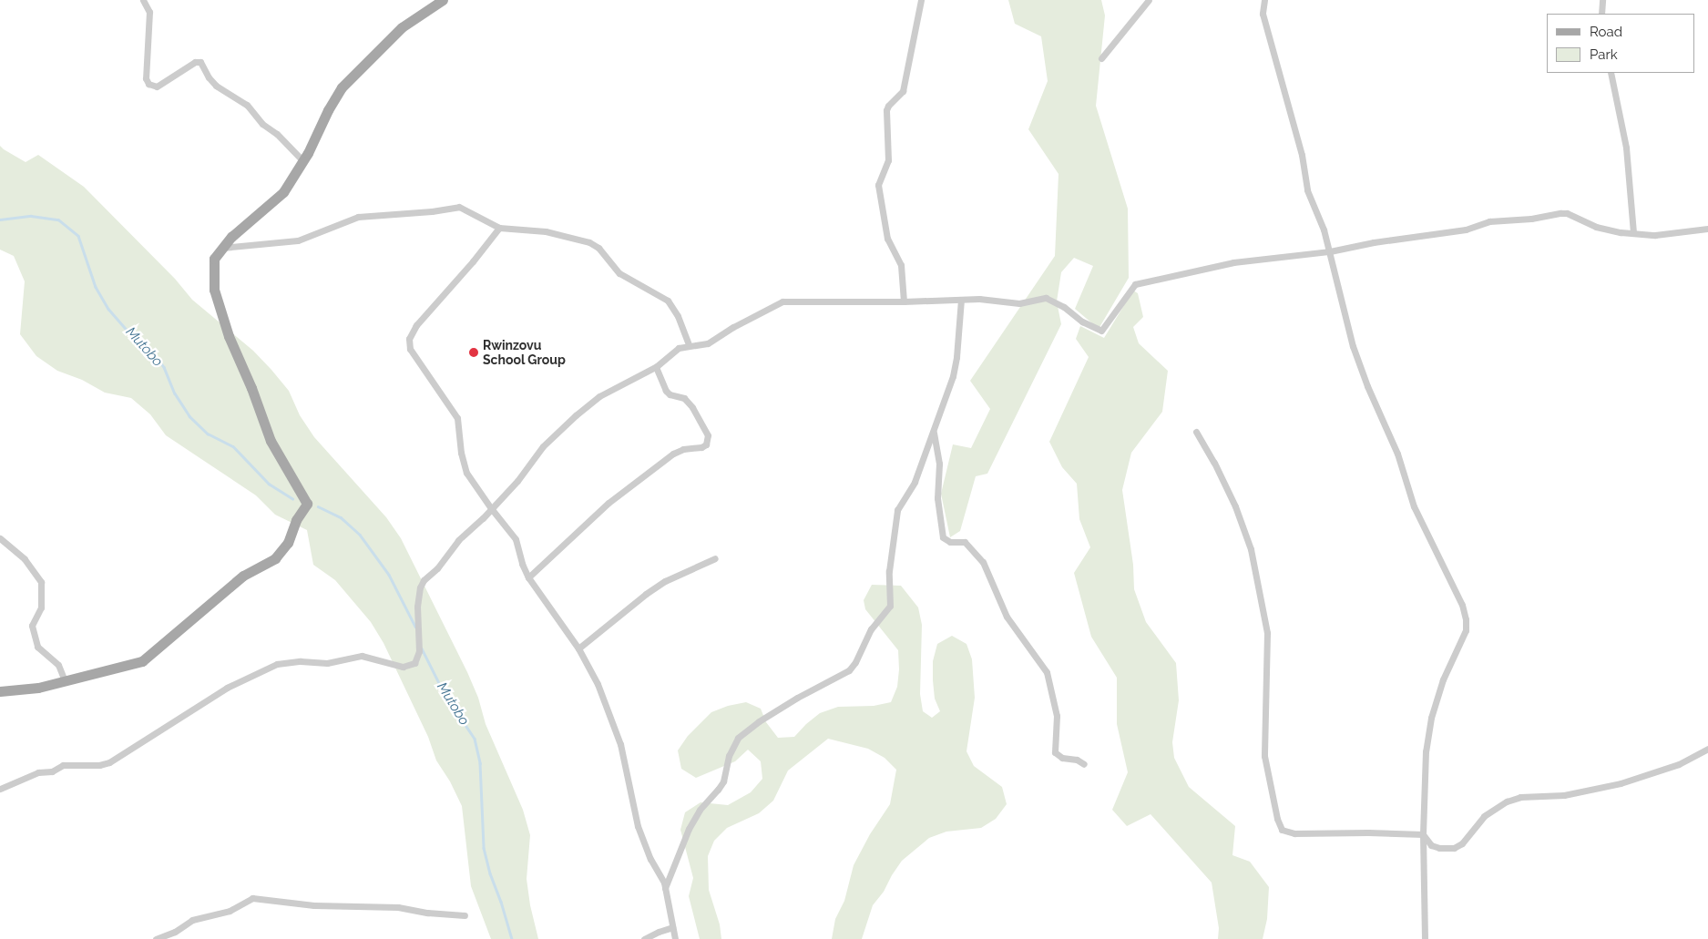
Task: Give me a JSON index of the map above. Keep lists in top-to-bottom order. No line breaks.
{"water":["Mutobo"],"places":["Rwinzovu School Group"],"legend":["Road","Park"]}
